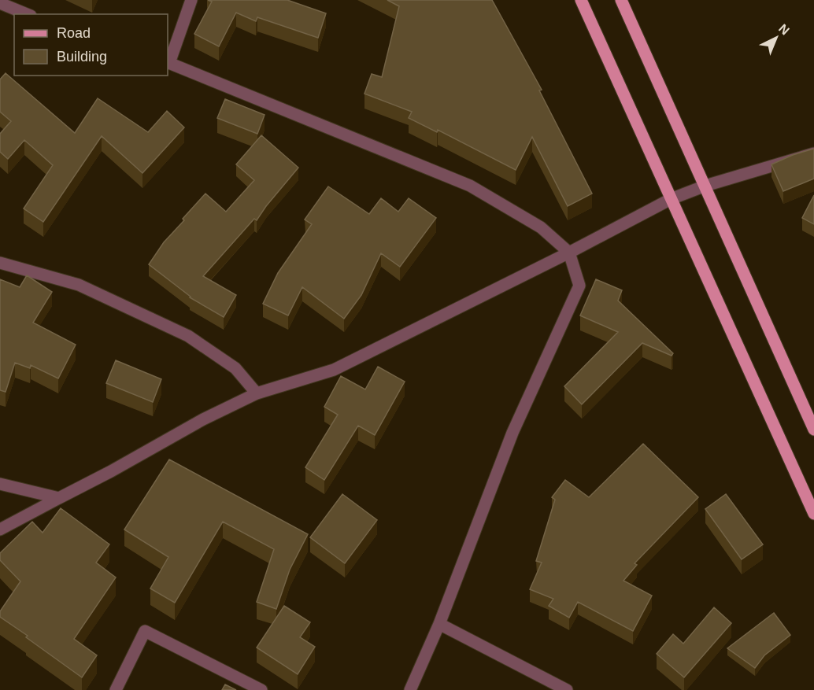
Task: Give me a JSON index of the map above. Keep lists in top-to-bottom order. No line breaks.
{"legend":["Road","Building"],"north":"top right"}
